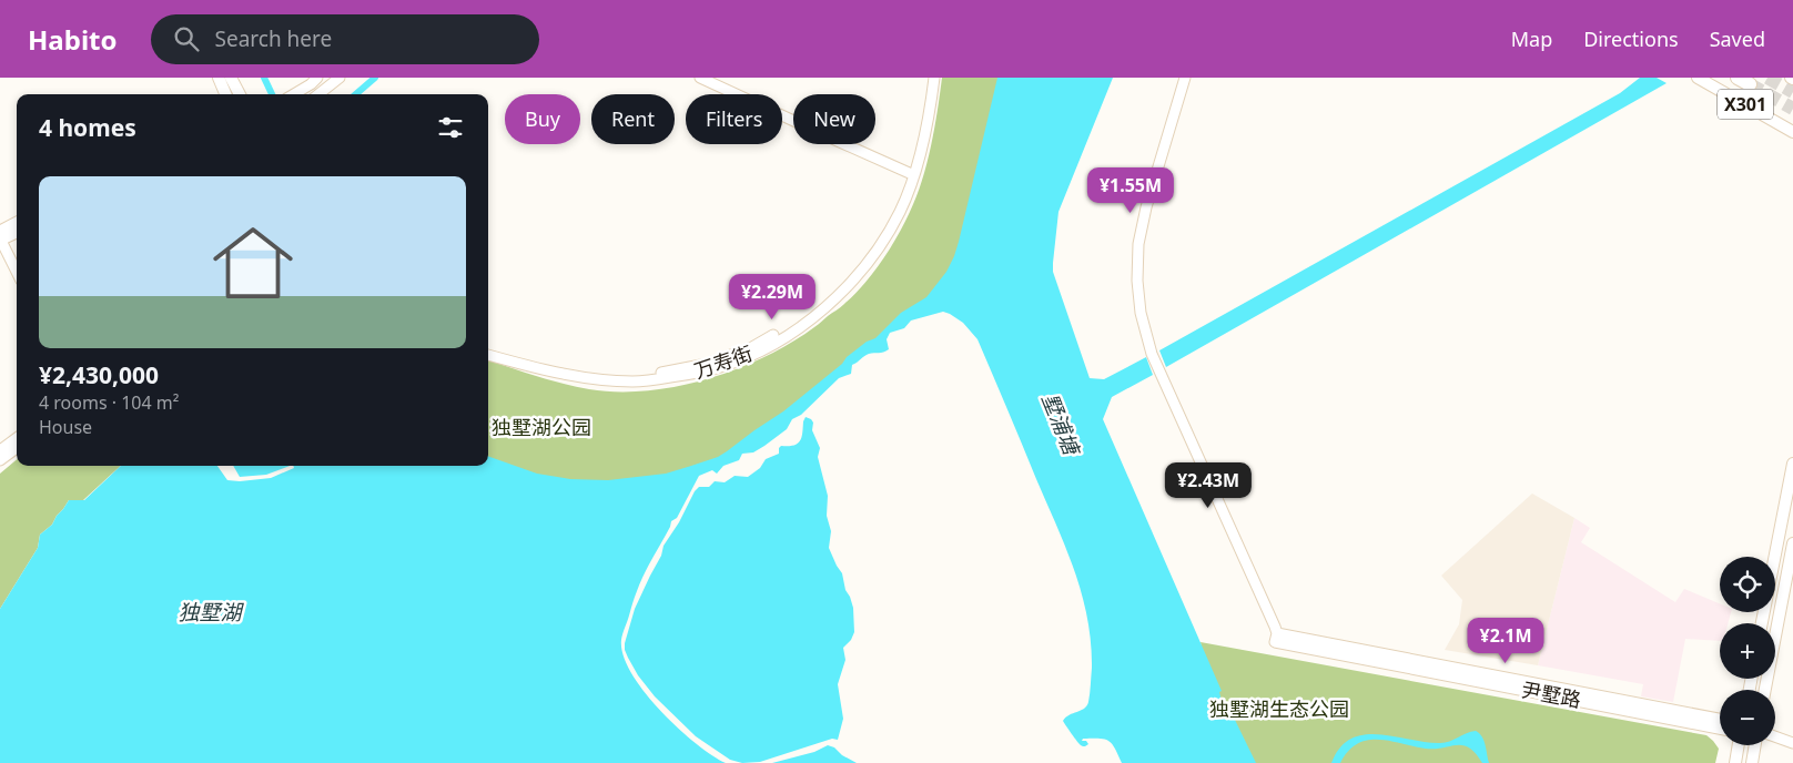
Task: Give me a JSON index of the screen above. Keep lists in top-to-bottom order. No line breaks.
{"streets":{"main road":["X301"],"street":["万寿街","尹墅路"]},"water":["墅浦塘","独墅湖"],"parks":["独墅湖公园","独墅湖生态公园"],"page":{"header":"Habito","search":"Search here","nav":["Map","Directions","Saved"],"chip":["Buy","Rent","Filters","New"],"heading":"4 homes","list":[{"name":"¥2,430,000","note":"4 rooms · 104 m² · House"}],"price":["¥1.55M","¥2.29M","¥2.43M","¥2.1M"],"map_buttons":["+","−"]}}
